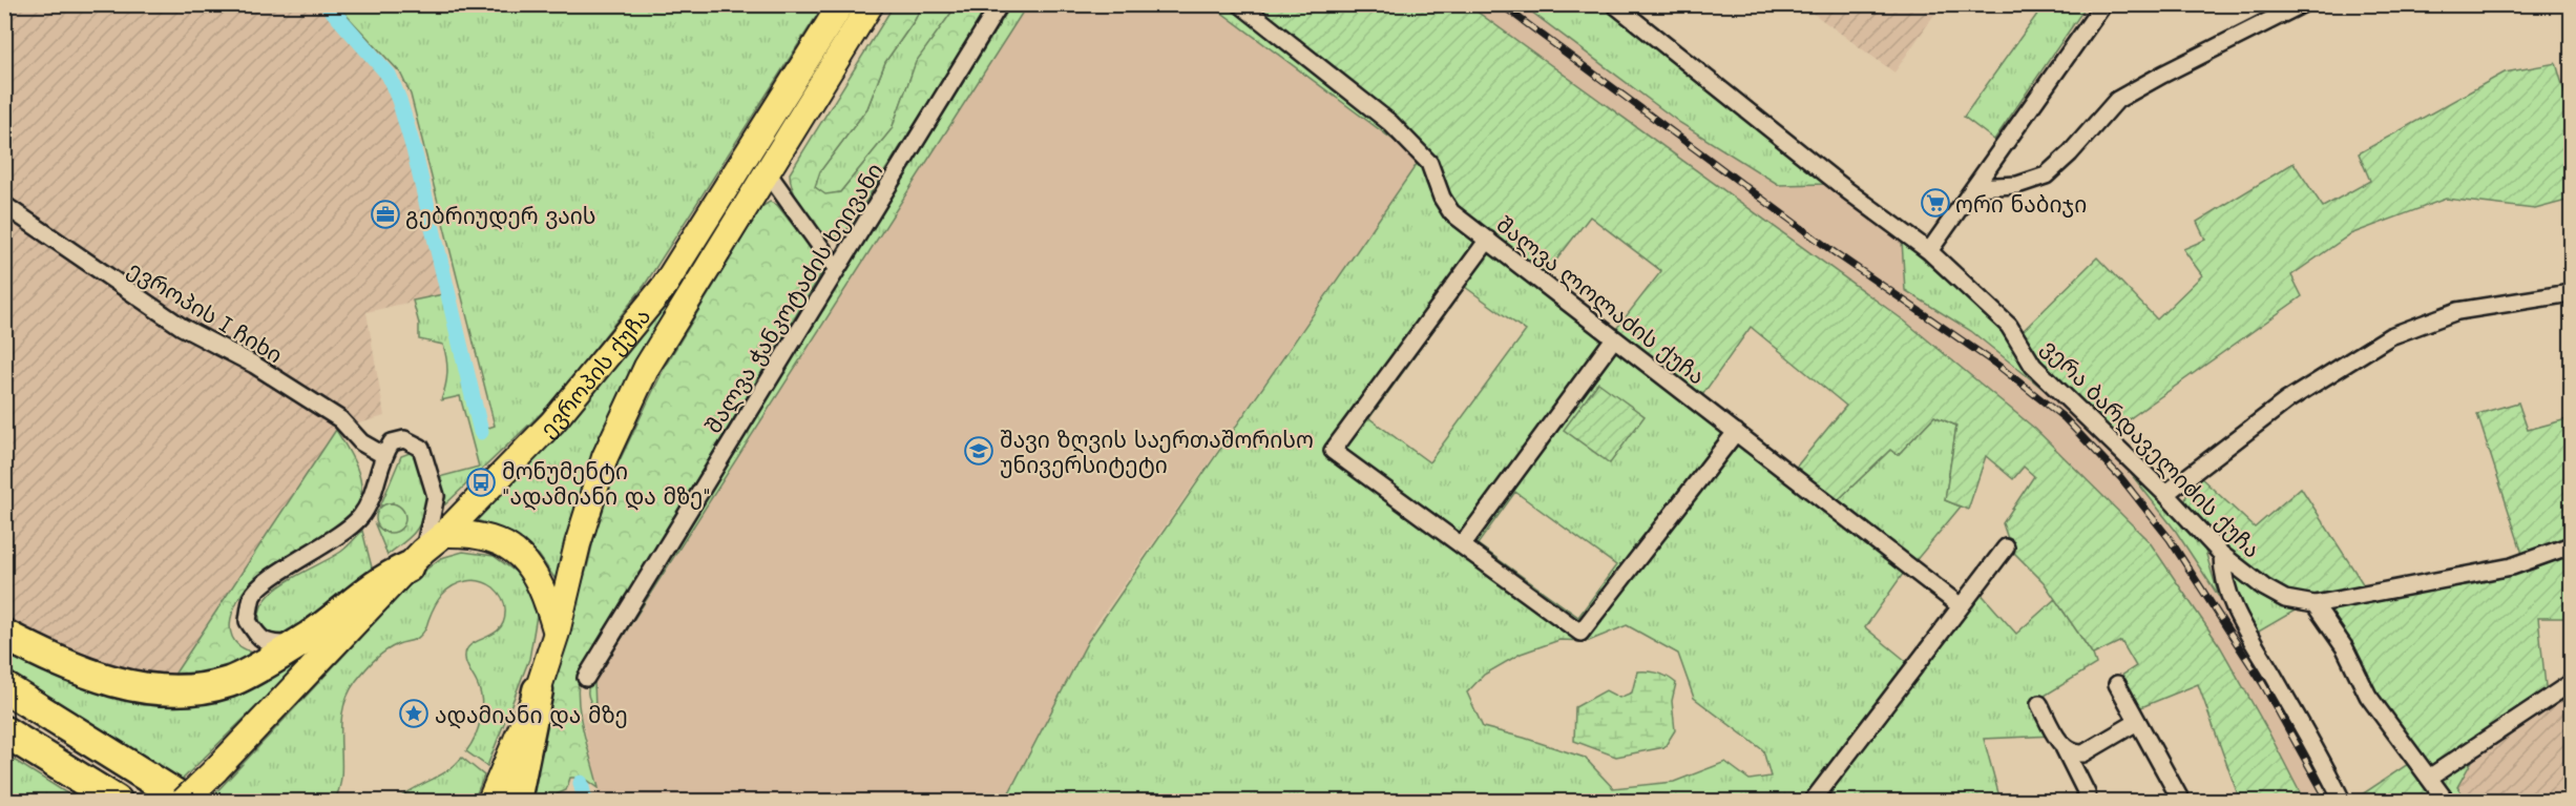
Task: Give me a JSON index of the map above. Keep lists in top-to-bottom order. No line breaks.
{"streets":{"main road":["ევროპის ქუჩა"],"street":["შალვა ჭანკოტაძის ხეივანი","შალვა ლოლაძის ქუჩა","ევროპის I ჩიხი","ვერა ბარდაველიძის ქუჩა"]},"places":{"supermarket":["ორი ნაბიჯი"],"office":["გებრიუდერ ვაის"],"school or university":["შავი ზღვის საერთაშორისო უნივერსიტეტი"],"bus stop":["მონუმენტი \"ადამიანი და მზე\""],"place":["ადამიანი და მზე"]}}
